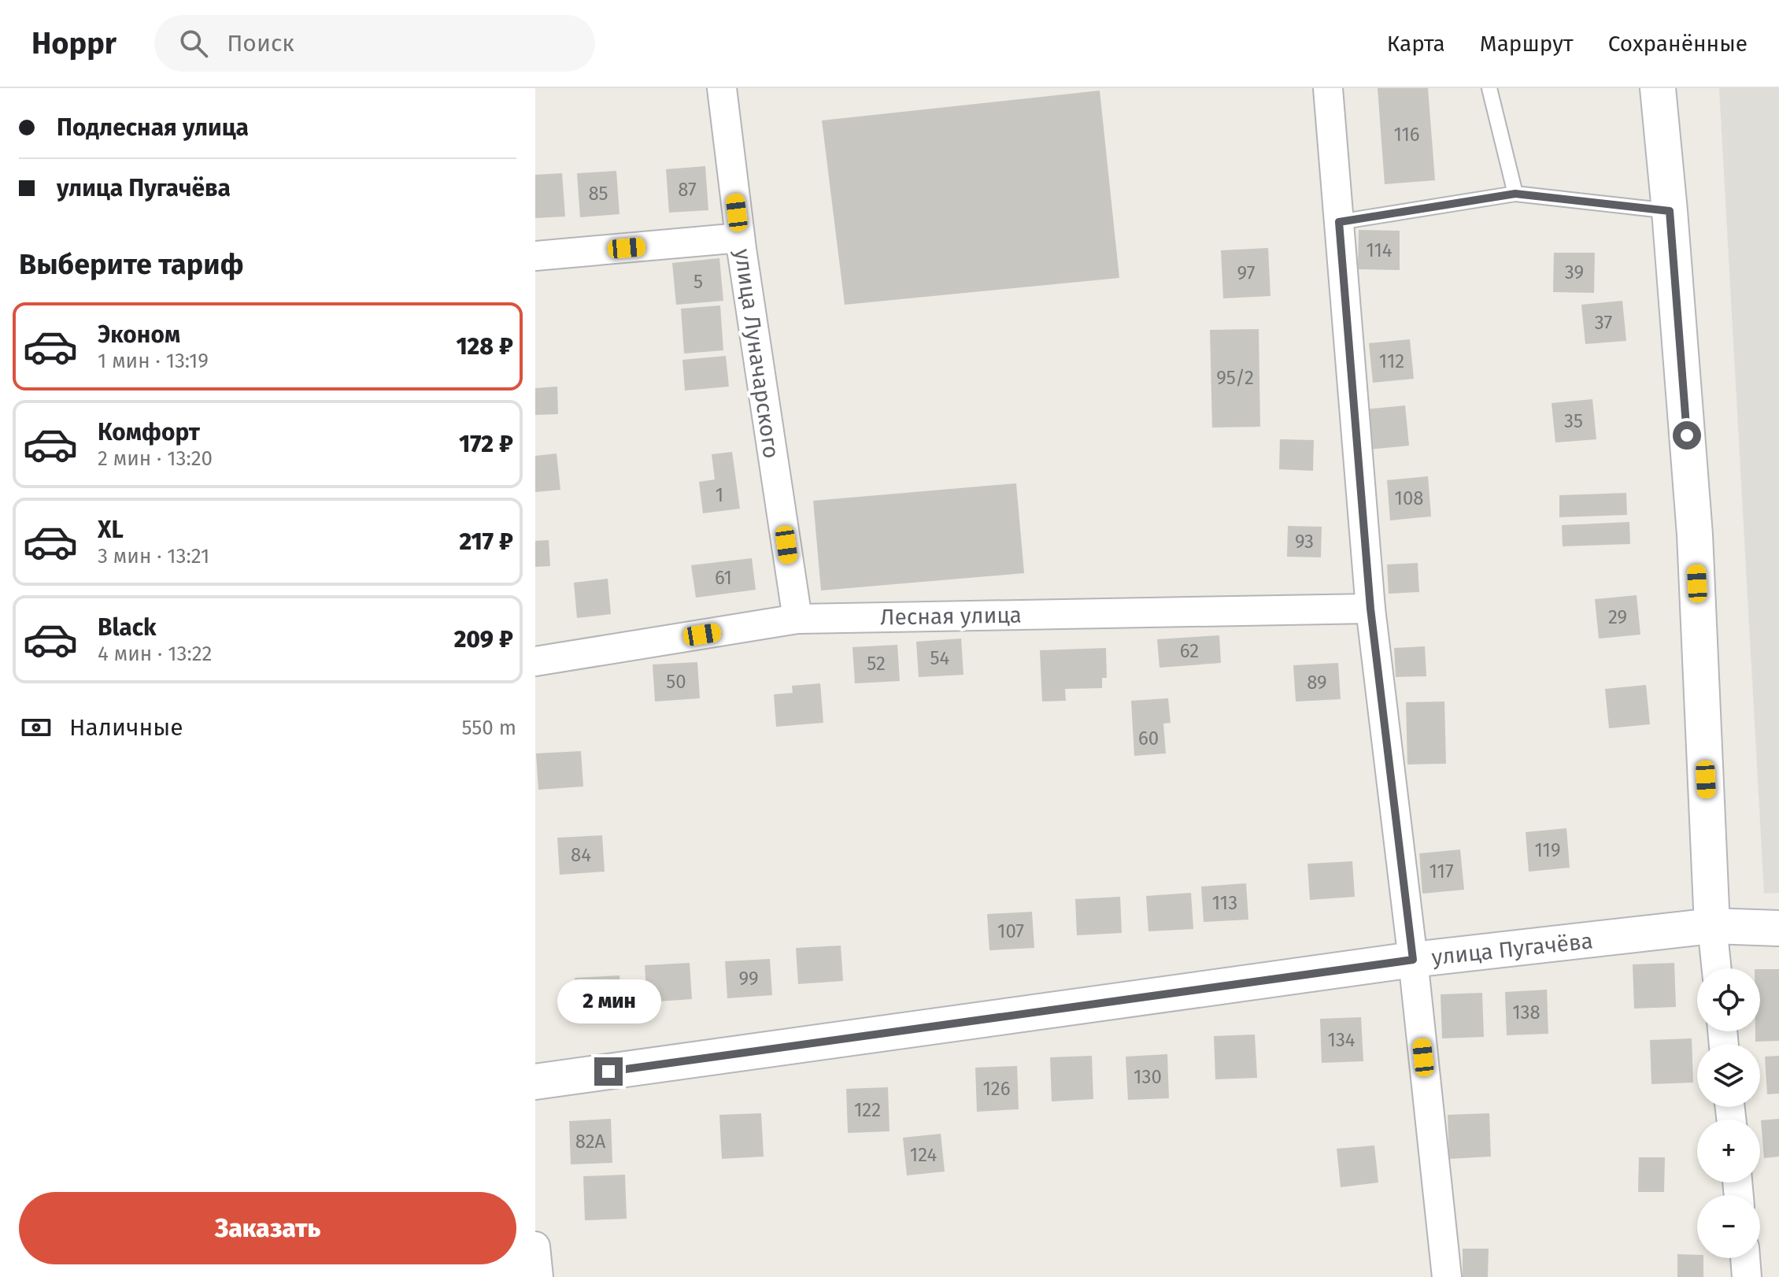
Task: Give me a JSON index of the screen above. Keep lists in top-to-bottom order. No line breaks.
{"streets":{"main road":["улица Пугачёва"],"street":["улица Луначарского","Лесная улица"]},"crossings":[["улица Луначарского","Лесная улица"]],"house_numbers":["116","87","85","114","39","97","5","37","112","95/2","35","1","108","93","61","29","62","54","52","50","89","60","119","84","117","113","107","99","138","134","130","126","122","82А","124"],"page":{"header":"Hoppr","search":"Поиск","nav":["Карта","Маршрут","Сохранённые"],"banner":["Подлесная улица","улица Пугачёва"],"heading":"Выберите тариф","list":[{"name":"Эконом","note":"1 мин · 13:19","value":"128 ₽"},{"name":"Комфорт","note":"2 мин · 13:20","value":"172 ₽"},{"name":"XL","note":"3 мин · 13:21","value":"217 ₽"},{"name":"Black","note":"4 мин · 13:22","value":"209 ₽"}],"pay":["Наличные","550 m"],"map_buttons":["+","−"],"bubble":"2 мин","buttons":"Заказать"}}
